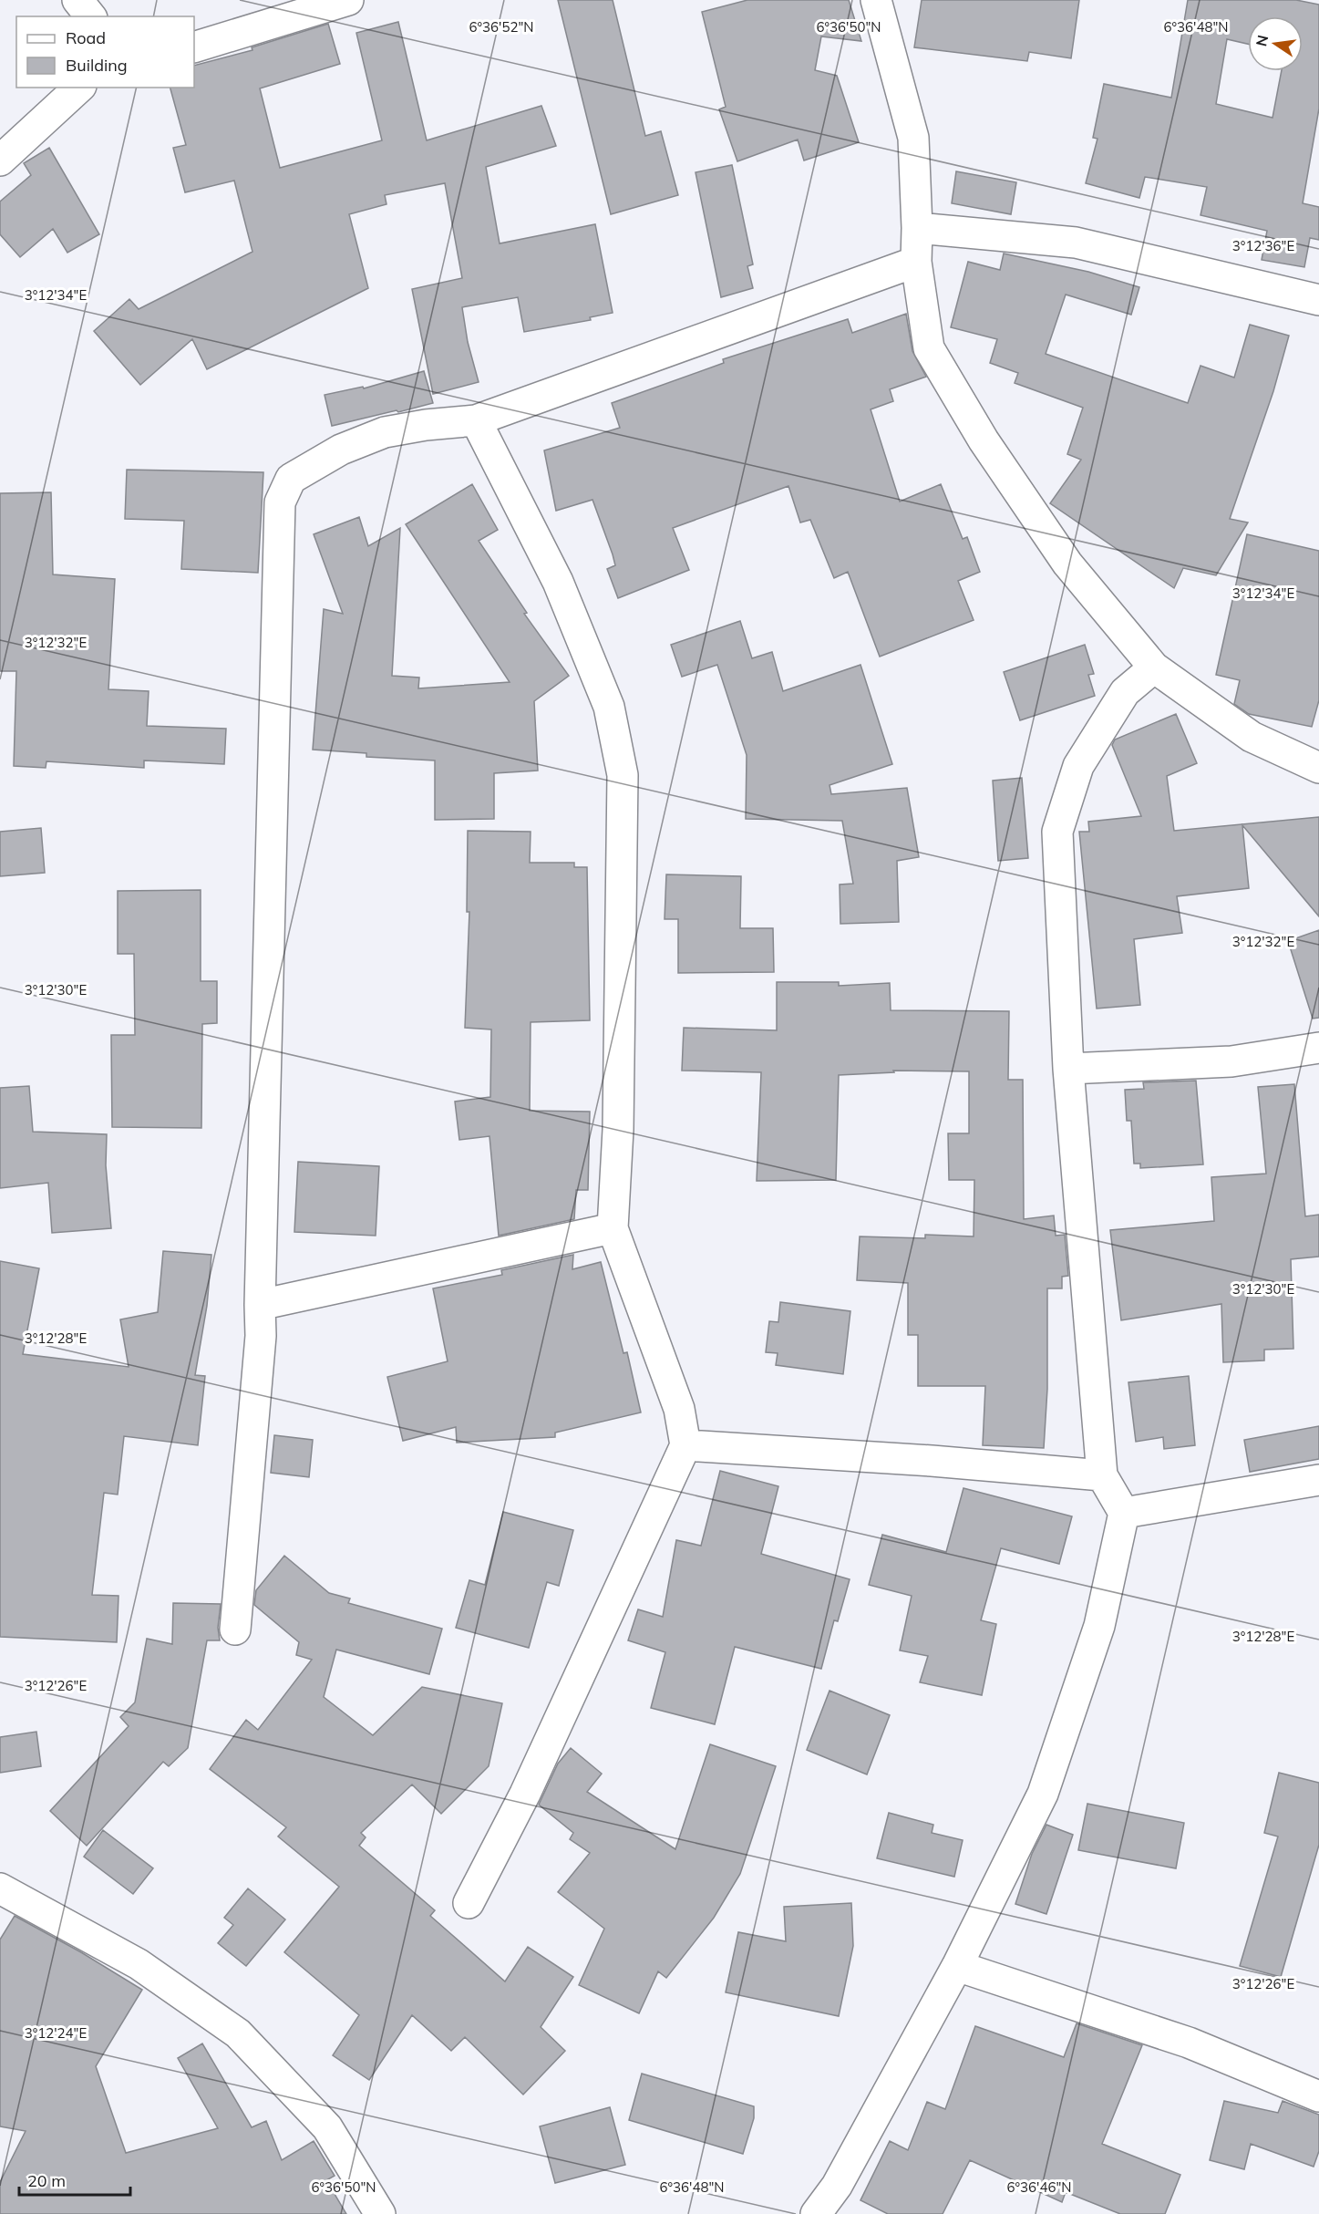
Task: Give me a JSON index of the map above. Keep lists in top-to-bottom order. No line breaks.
{"legend":["Road","Building"],"scale_bar":"20 m","north":"left","coordinates":["6°36'52\"N","6°36'50\"N","6°36'48\"N","3°12'36\"E","3°12'34\"E","3°12'32\"E","3°12'30\"E","3°12'28\"E","3°12'26\"E","3°12'24\"E","6°36'46\"N"]}
